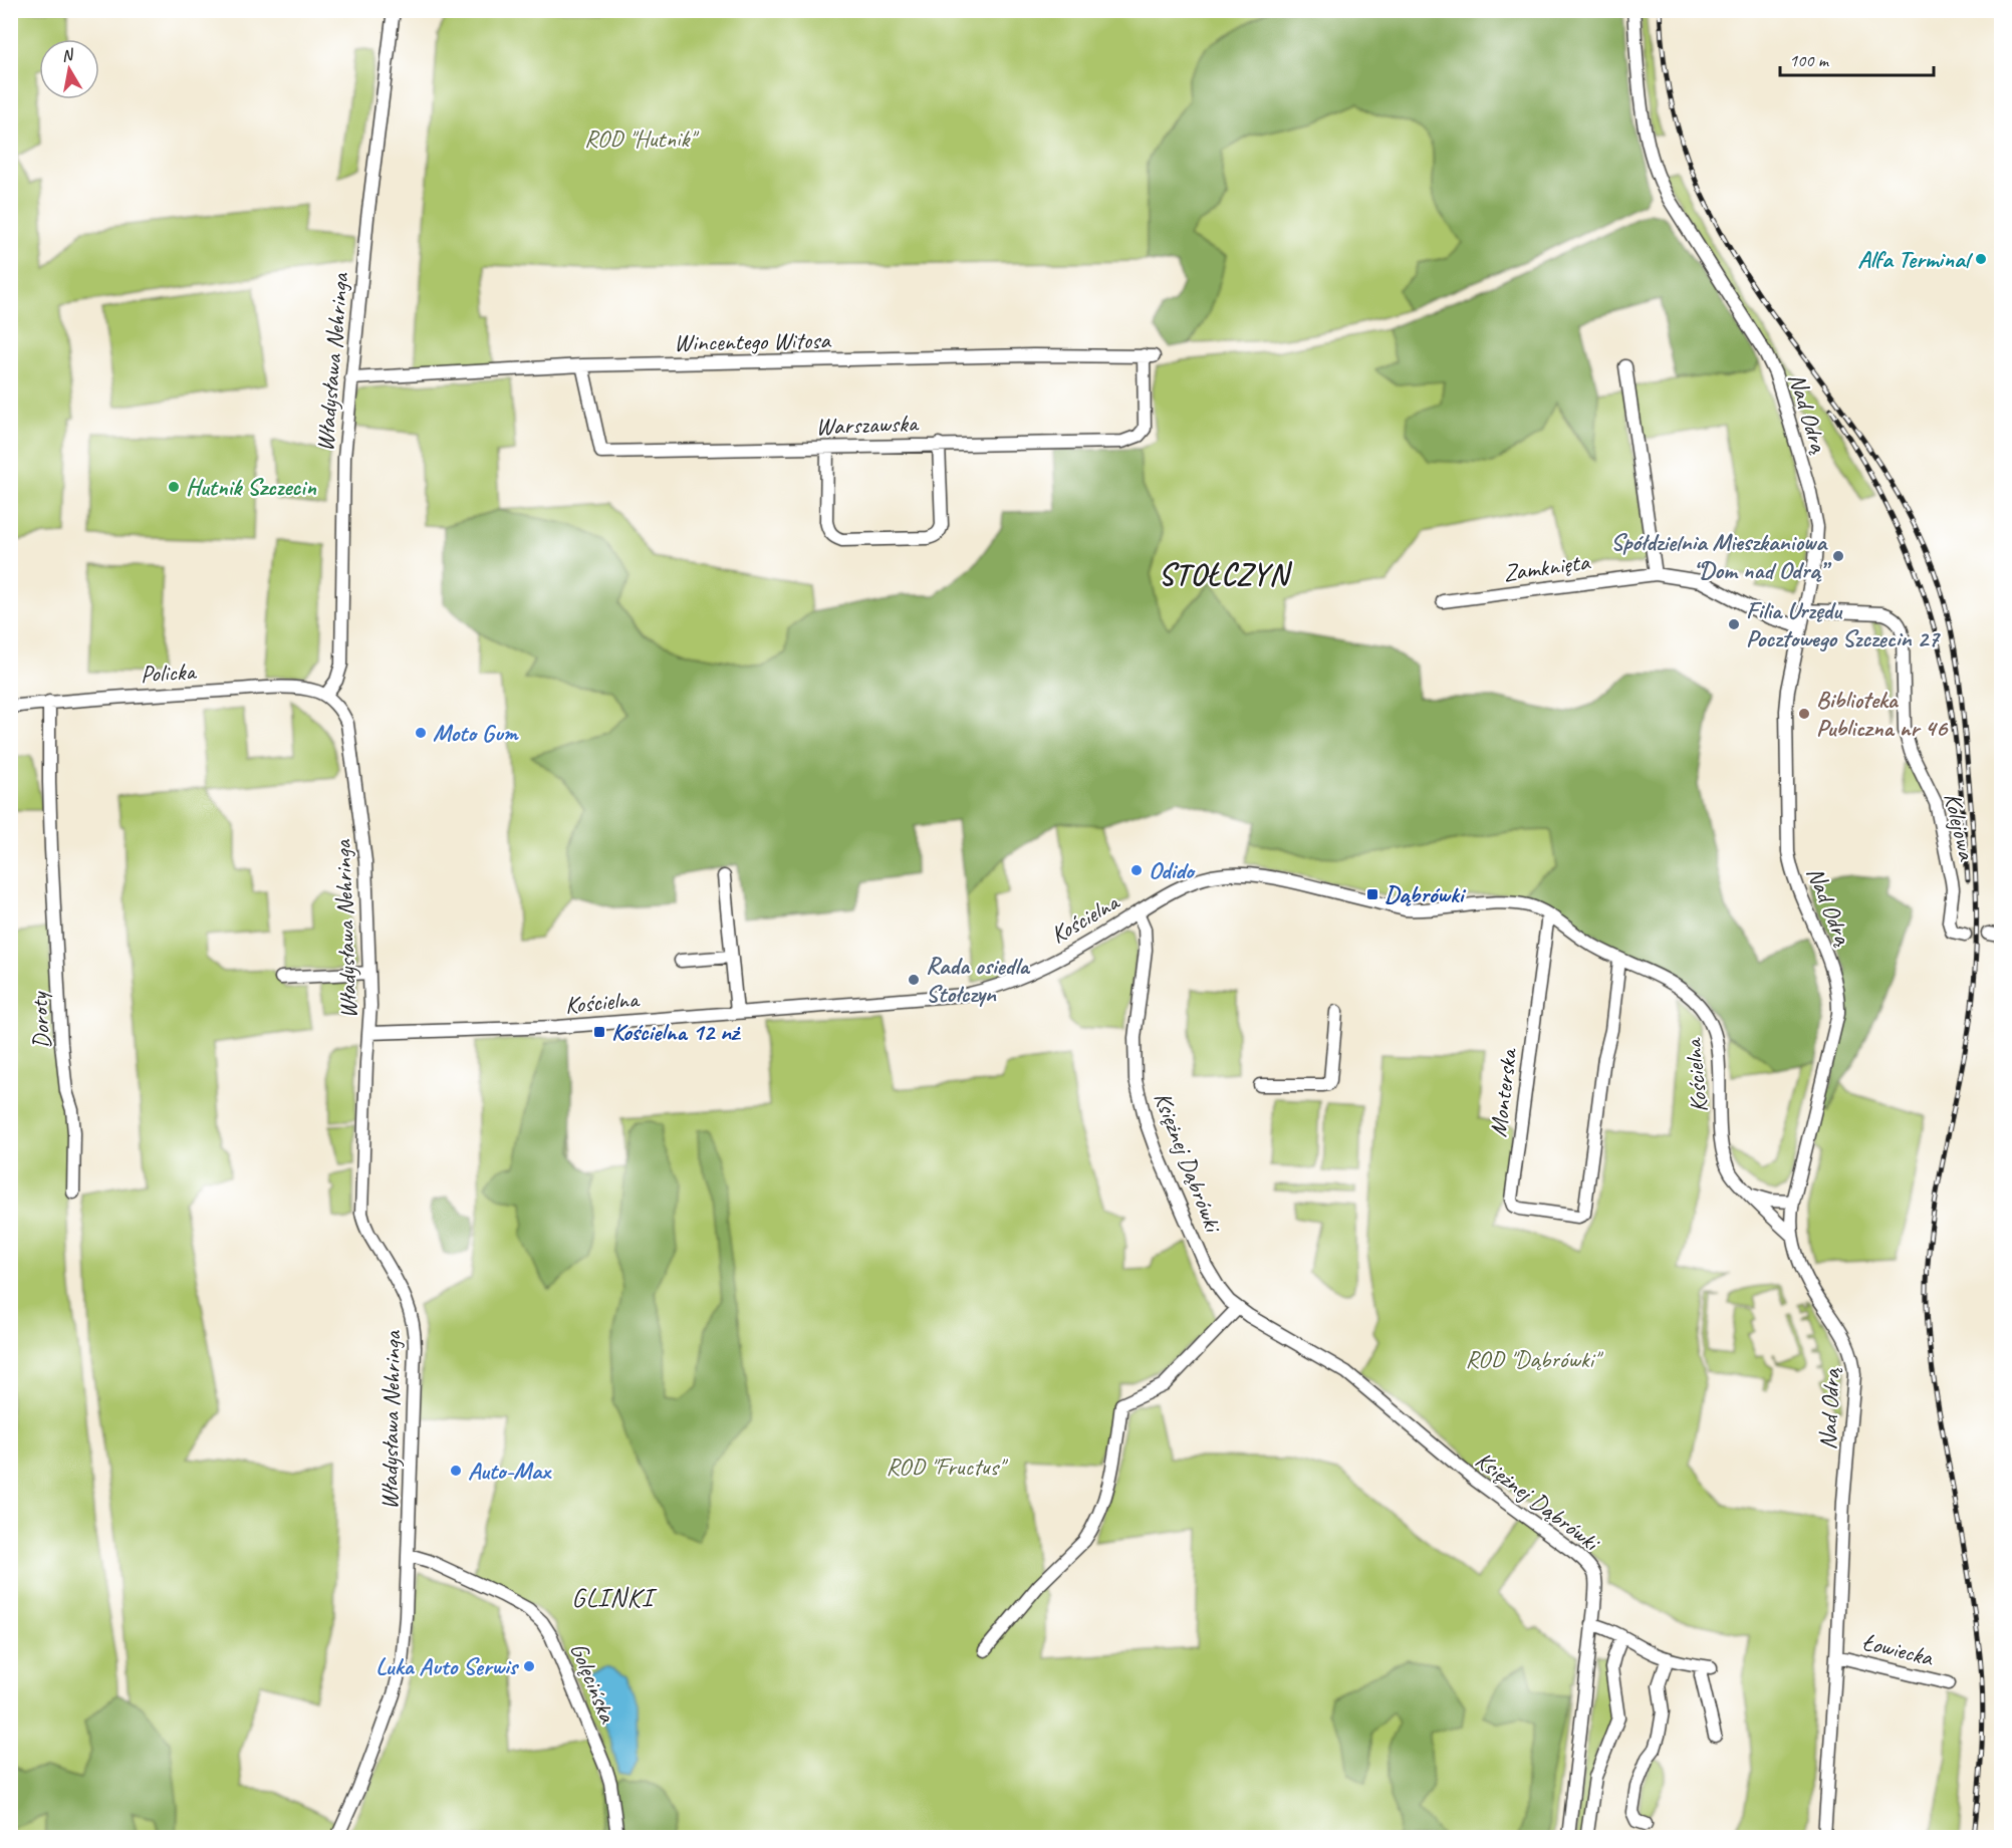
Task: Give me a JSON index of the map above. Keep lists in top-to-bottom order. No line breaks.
{"streets":{"street":["Wincentego Witosa","Władysława Nehringa","Nad Odrą","Warszawska","Zamknięta","Policka","Kolejowa","Kościelna","Doroty","Monterska","Księżnej Dąbrówki","Łowiecka","Golęcińska"]},"crossings":[["Wincentego Witosa","Władysława Nehringa"],["Wincentego Witosa","Warszawska"],["Władysława Nehringa","Policka"],["Władysława Nehringa","Kościelna"],["Władysława Nehringa","Golęcińska"],["Nad Odrą","Zamknięta"],["Nad Odrą","Kolejowa"],["Nad Odrą","Kościelna"],["Nad Odrą","Łowiecka"],["Policka","Doroty"],["Kościelna","Monterska"],["Kościelna","Księżnej Dąbrówki"]],"districts":["STOŁCZYN","GLINKI"],"parks":["ROD \"Hutnik\"","ROD \"Dąbrówki\"","ROD \"Fructus\""],"places":{"other":["Alfa Terminal","Hutnik Szczecin","Spółdzielnia Mieszkaniowa “Dom nad Odrą”","Filia Urzędu Pocztowego Szczecin 27","Biblioteka Publiczna nr 46","Moto Gum","Odido","Rada osiedla Stołczyn","Auto-Max","Luka Auto Serwis"],"transit":["Dąbrówki","Kościelna 12 nż"]},"scale_bar":"100 m","north":"top"}
